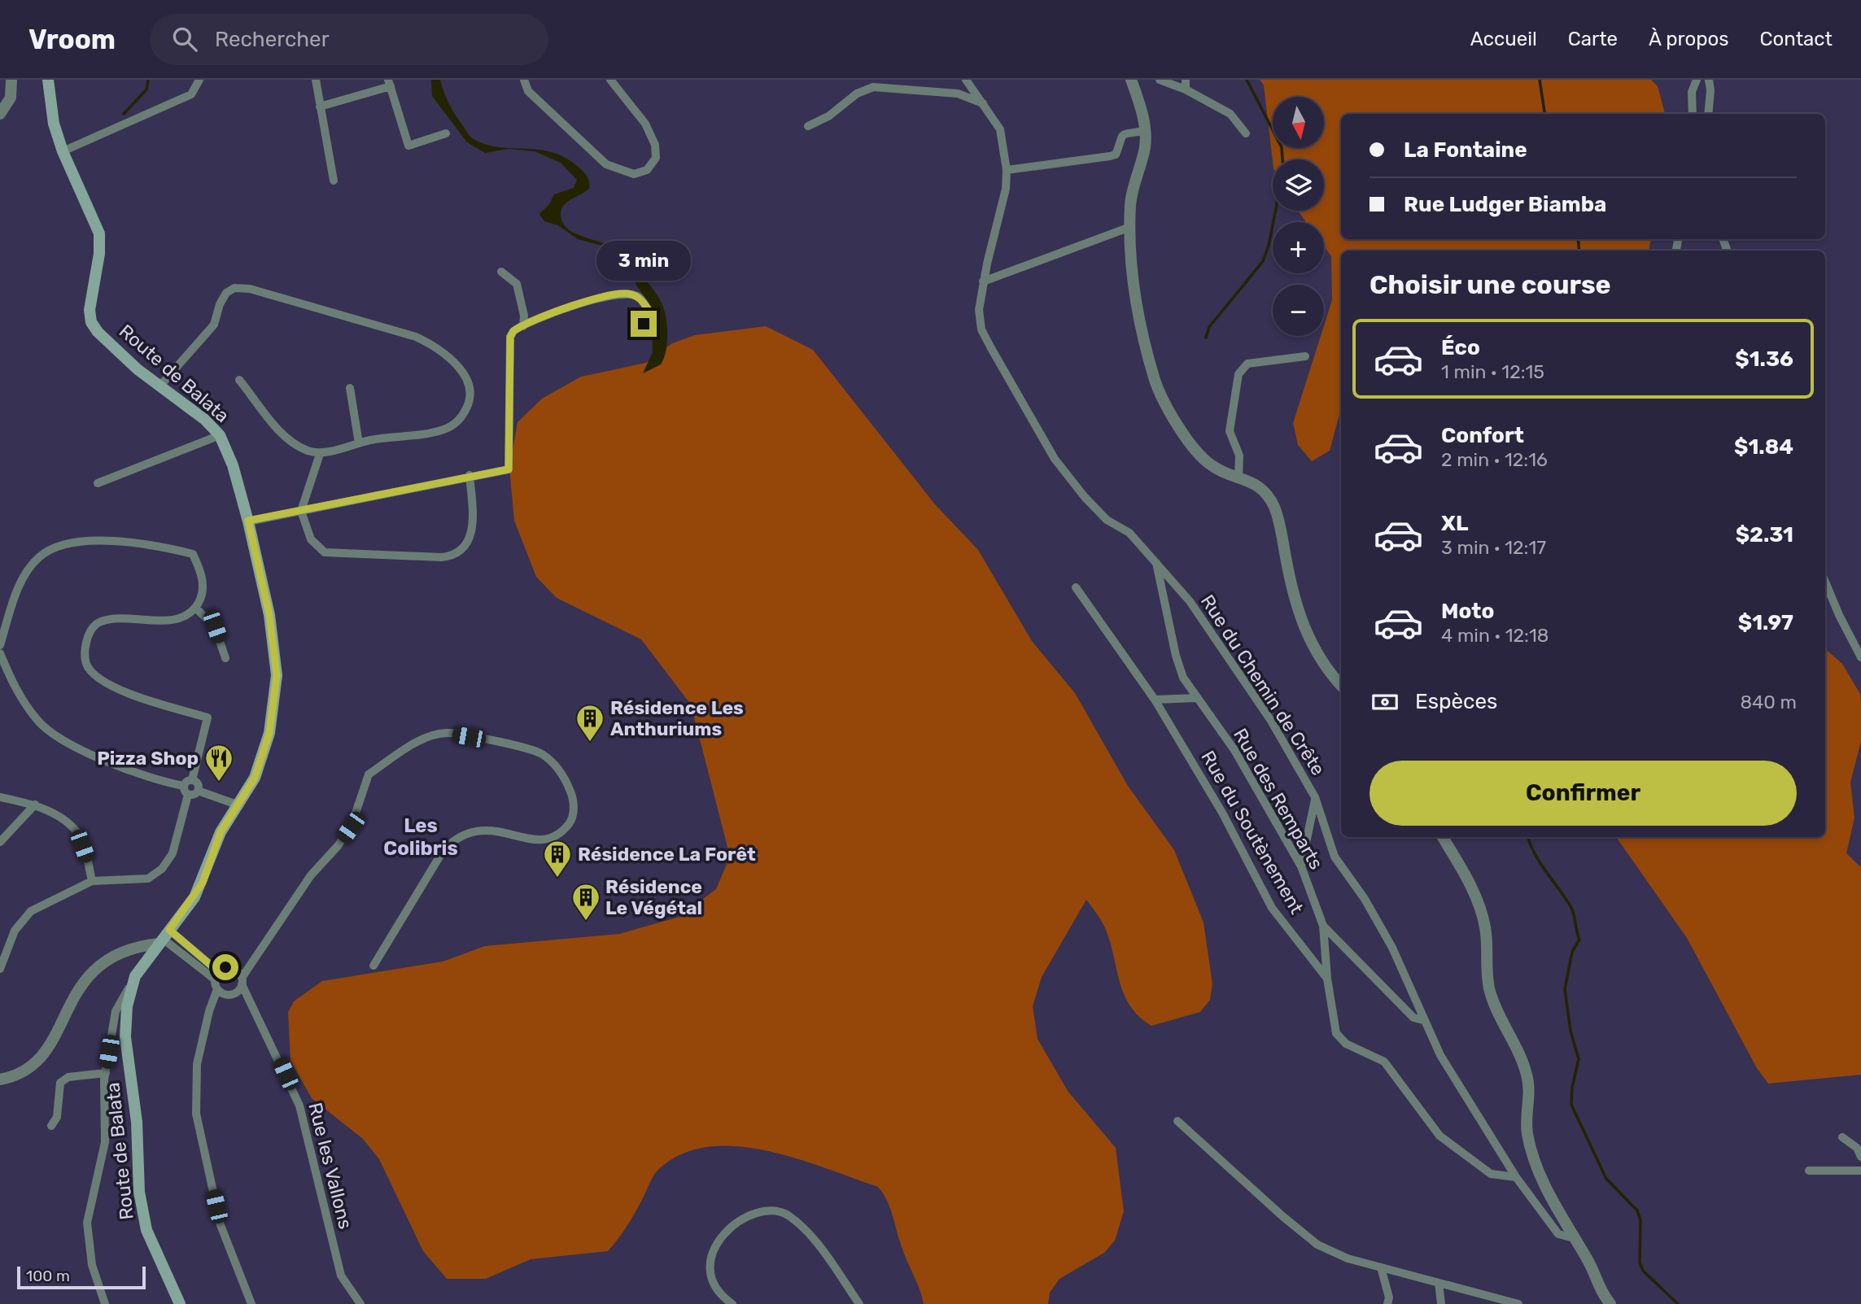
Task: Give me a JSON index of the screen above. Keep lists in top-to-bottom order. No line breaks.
{"streets":{"main road":["Route de Balata"],"street":["Rue du Chemin de Crête","Rue des Remparts","Rue du Soutènement","Rue les Vallons"]},"crossings":[["Rue du Chemin de Crête","Rue des Remparts"]],"districts":["Les Colibris"],"places":{"building":["Résidence Les Anthuriums","Résidence La Forêt","Résidence Le Végétal"],"restaurant":["Pizza Shop"]},"scale_bar":"100 m","north":"bottom","page":{"header":"Vroom","search":"Rechercher","nav":["Accueil","Carte","À propos","Contact"],"map_buttons":["+","−"],"banner":["La Fontaine","Rue Ludger Biamba"],"bubble":"3 min","heading":"Choisir une course","list":[{"name":"Éco","note":"1 min · 12:15","value":"$1.36"},{"name":"Confort","note":"2 min · 12:16","value":"$1.84"},{"name":"XL","note":"3 min · 12:17","value":"$2.31"},{"name":"Moto","note":"4 min · 12:18","value":"$1.97"}],"pay":["Espèces","840 m"],"buttons":"Confirmer","scale":"100 m"}}
